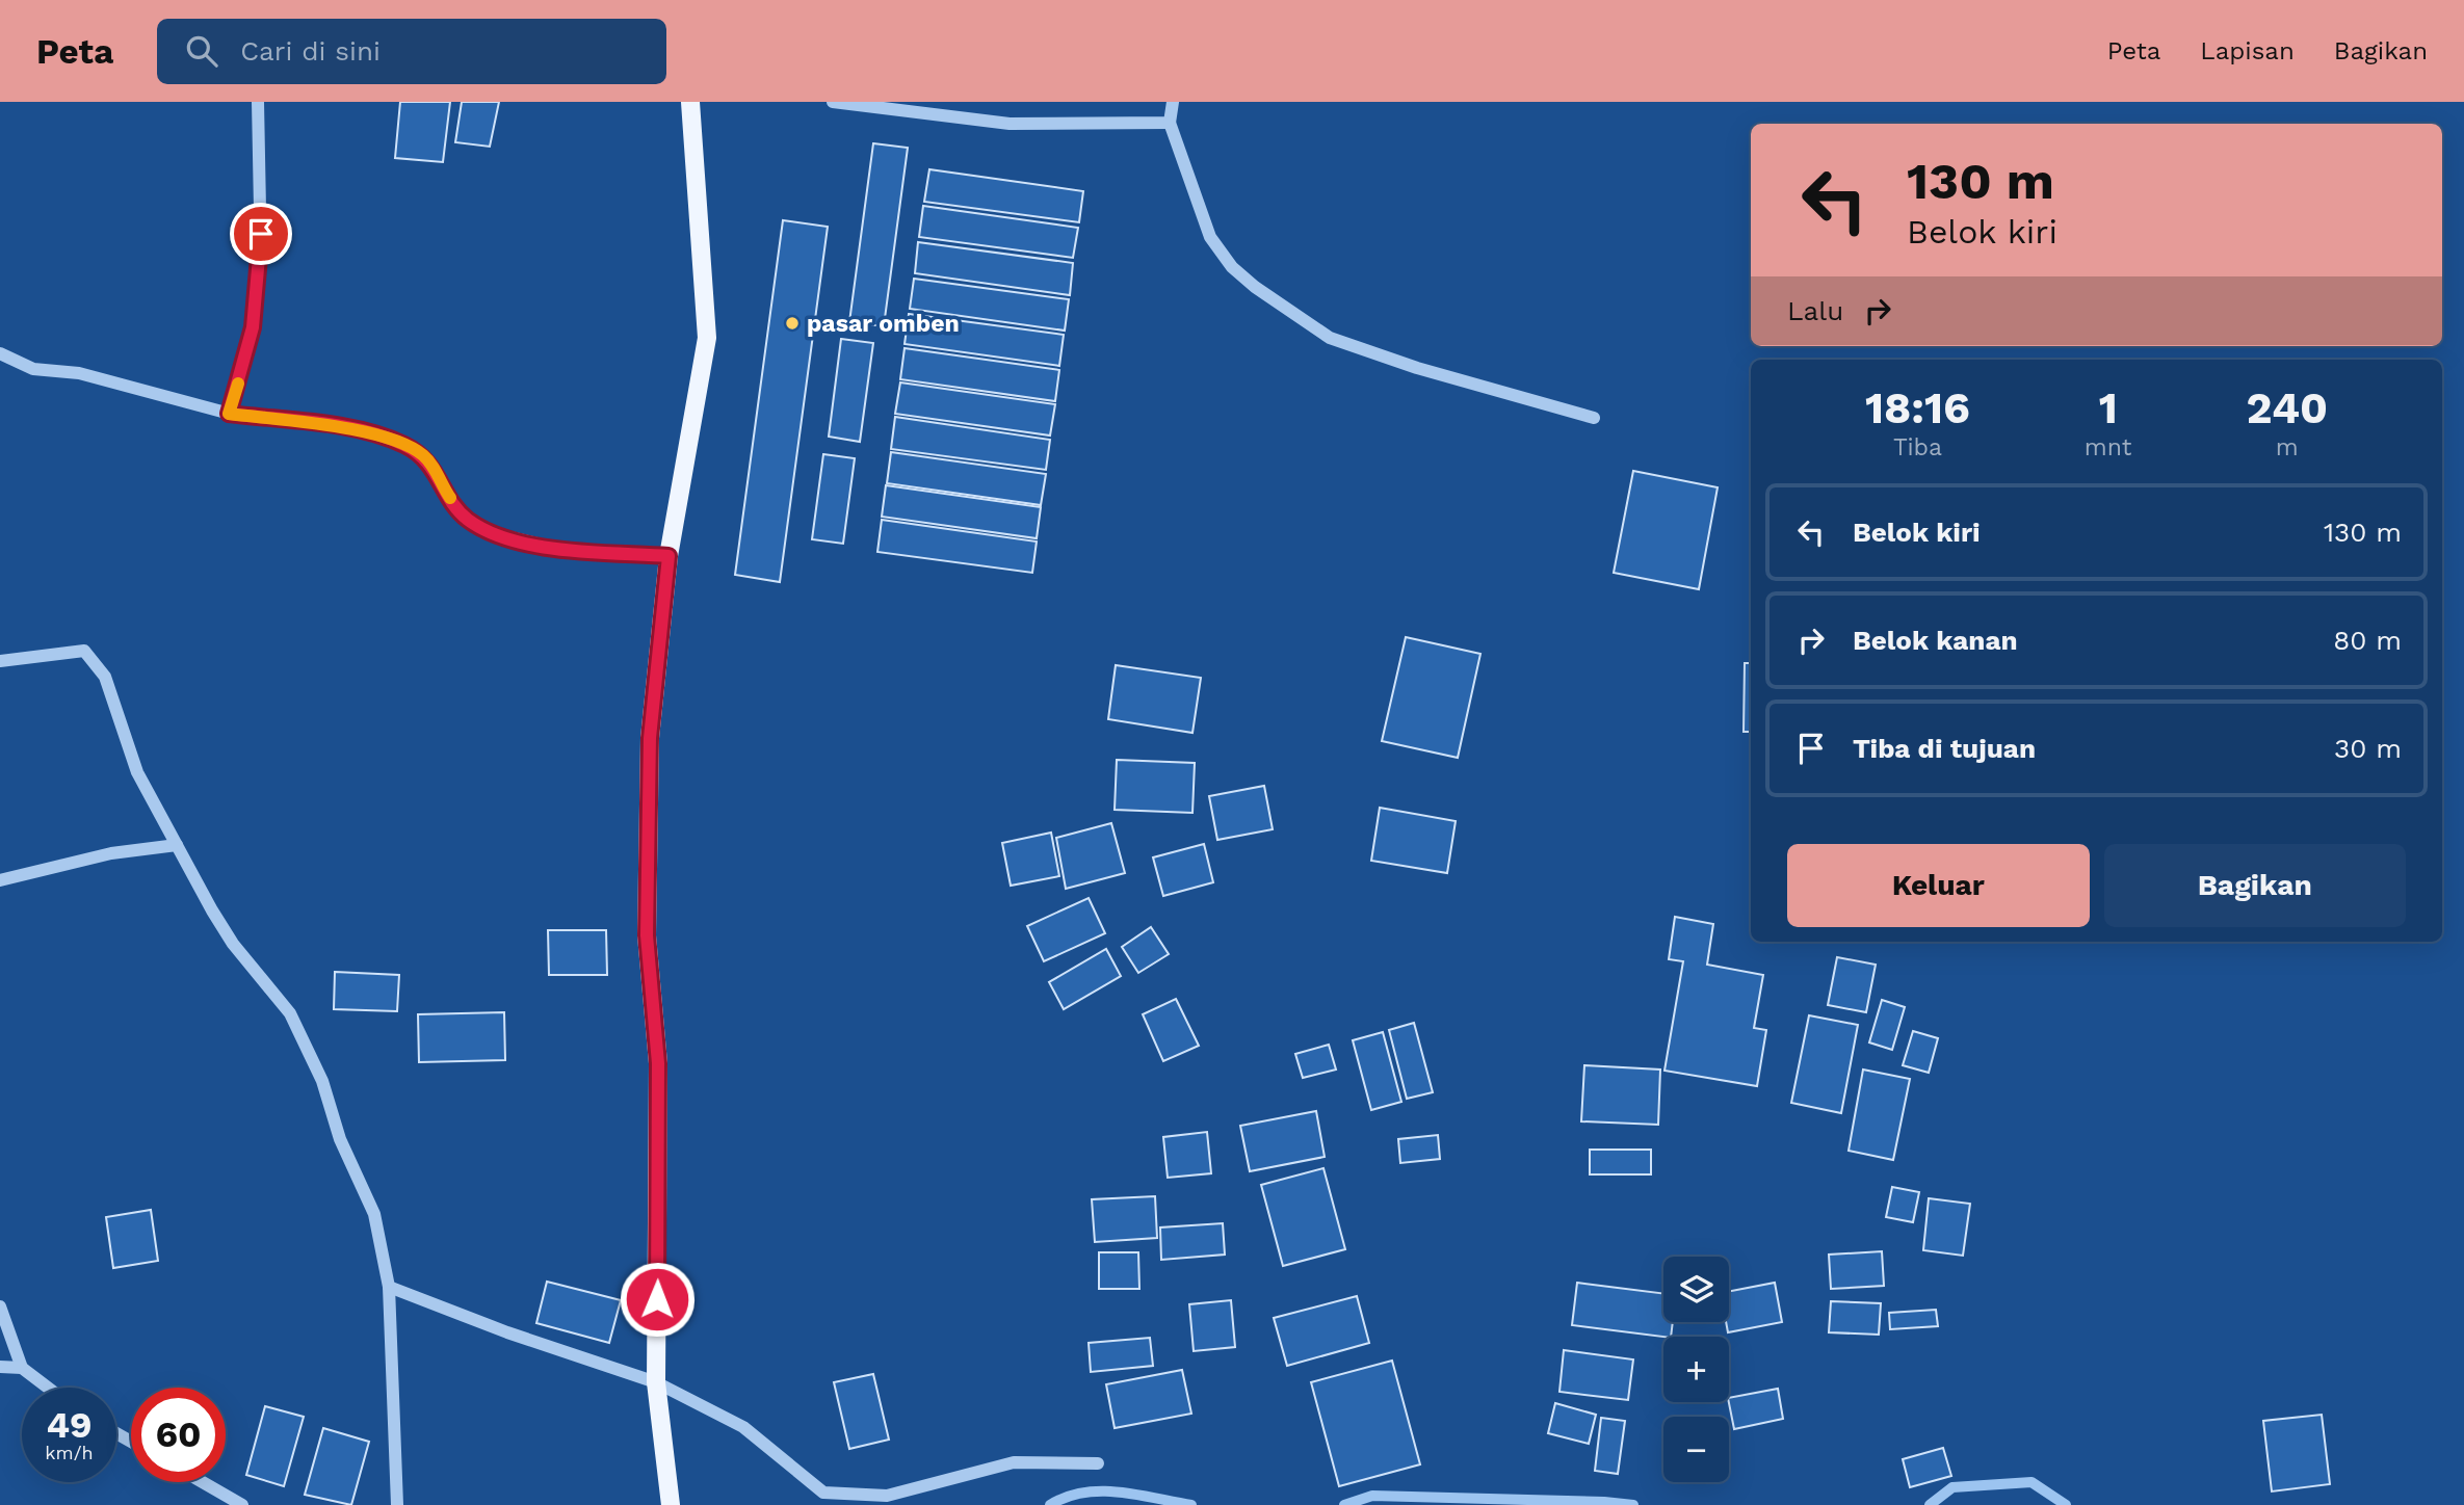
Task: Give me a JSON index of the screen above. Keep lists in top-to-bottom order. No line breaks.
{"places":["pasar omben"],"page":{"header":"Peta","search":"Cari di sini","nav":["Peta","Lapisan","Bagikan"],"turn":["130 m","Belok kiri"],"then":"Lalu","eta":["18:16","Tiba","1","mnt","240","m"],"list":[{"name":"Belok kiri","value":"130 m"},{"name":"Belok kanan","value":"80 m"},{"name":"Tiba di tujuan","value":"30 m"}],"buttons":["Keluar","Bagikan"],"map_buttons":["+","−"],"speed":"49 km/h","limit":"60"}}
